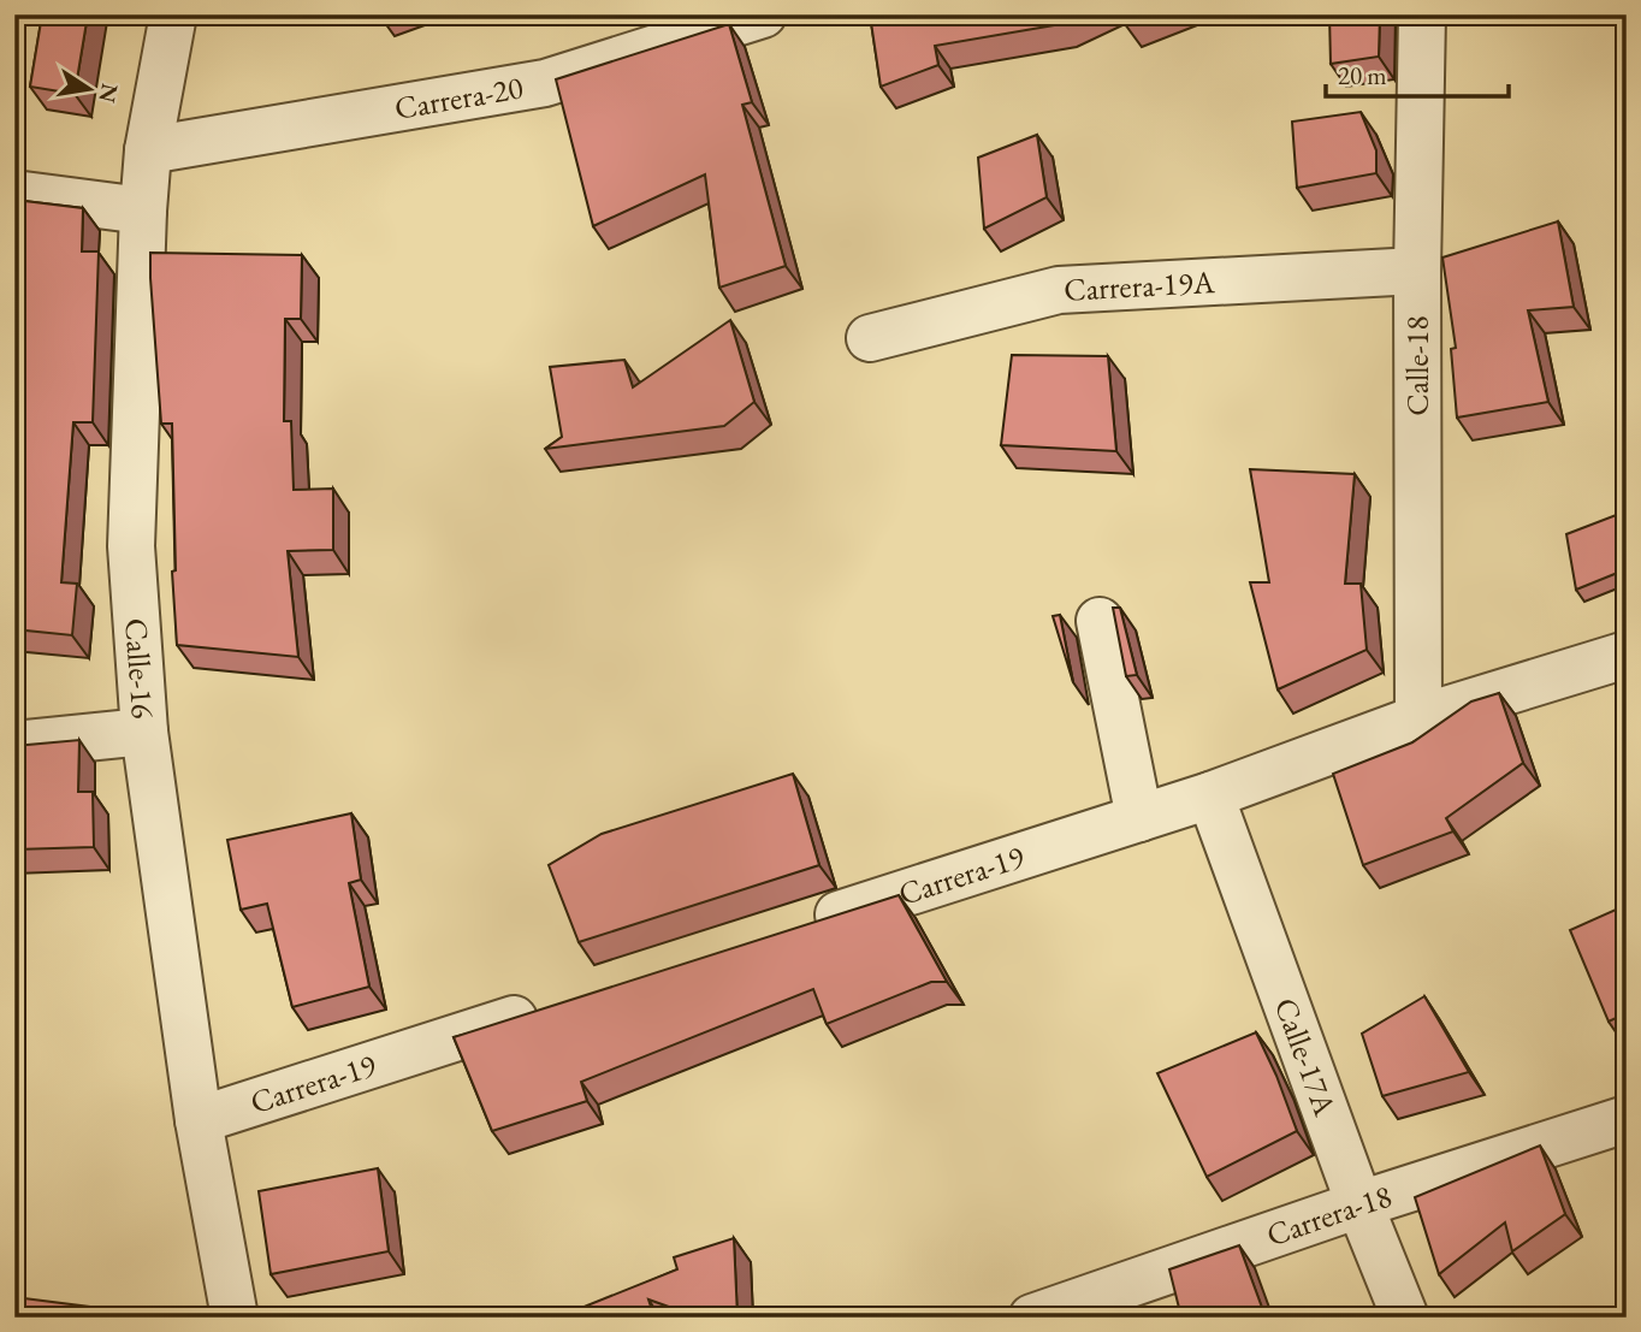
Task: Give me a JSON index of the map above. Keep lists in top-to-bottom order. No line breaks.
{"streets":{"street":["Carrera-20","Carrera-19A","Calle-18","Calle-16","Carrera-19","Calle-17A","Carrera-18"]},"crossings":[["Carrera-20","Calle-16"],["Carrera-19A","Calle-18"],["Calle-18","Carrera-19"],["Calle-16","Carrera-19"],["Carrera-19","Calle-17A"],["Calle-17A","Carrera-18"]],"scale_bar":"20 m","north":"right"}
